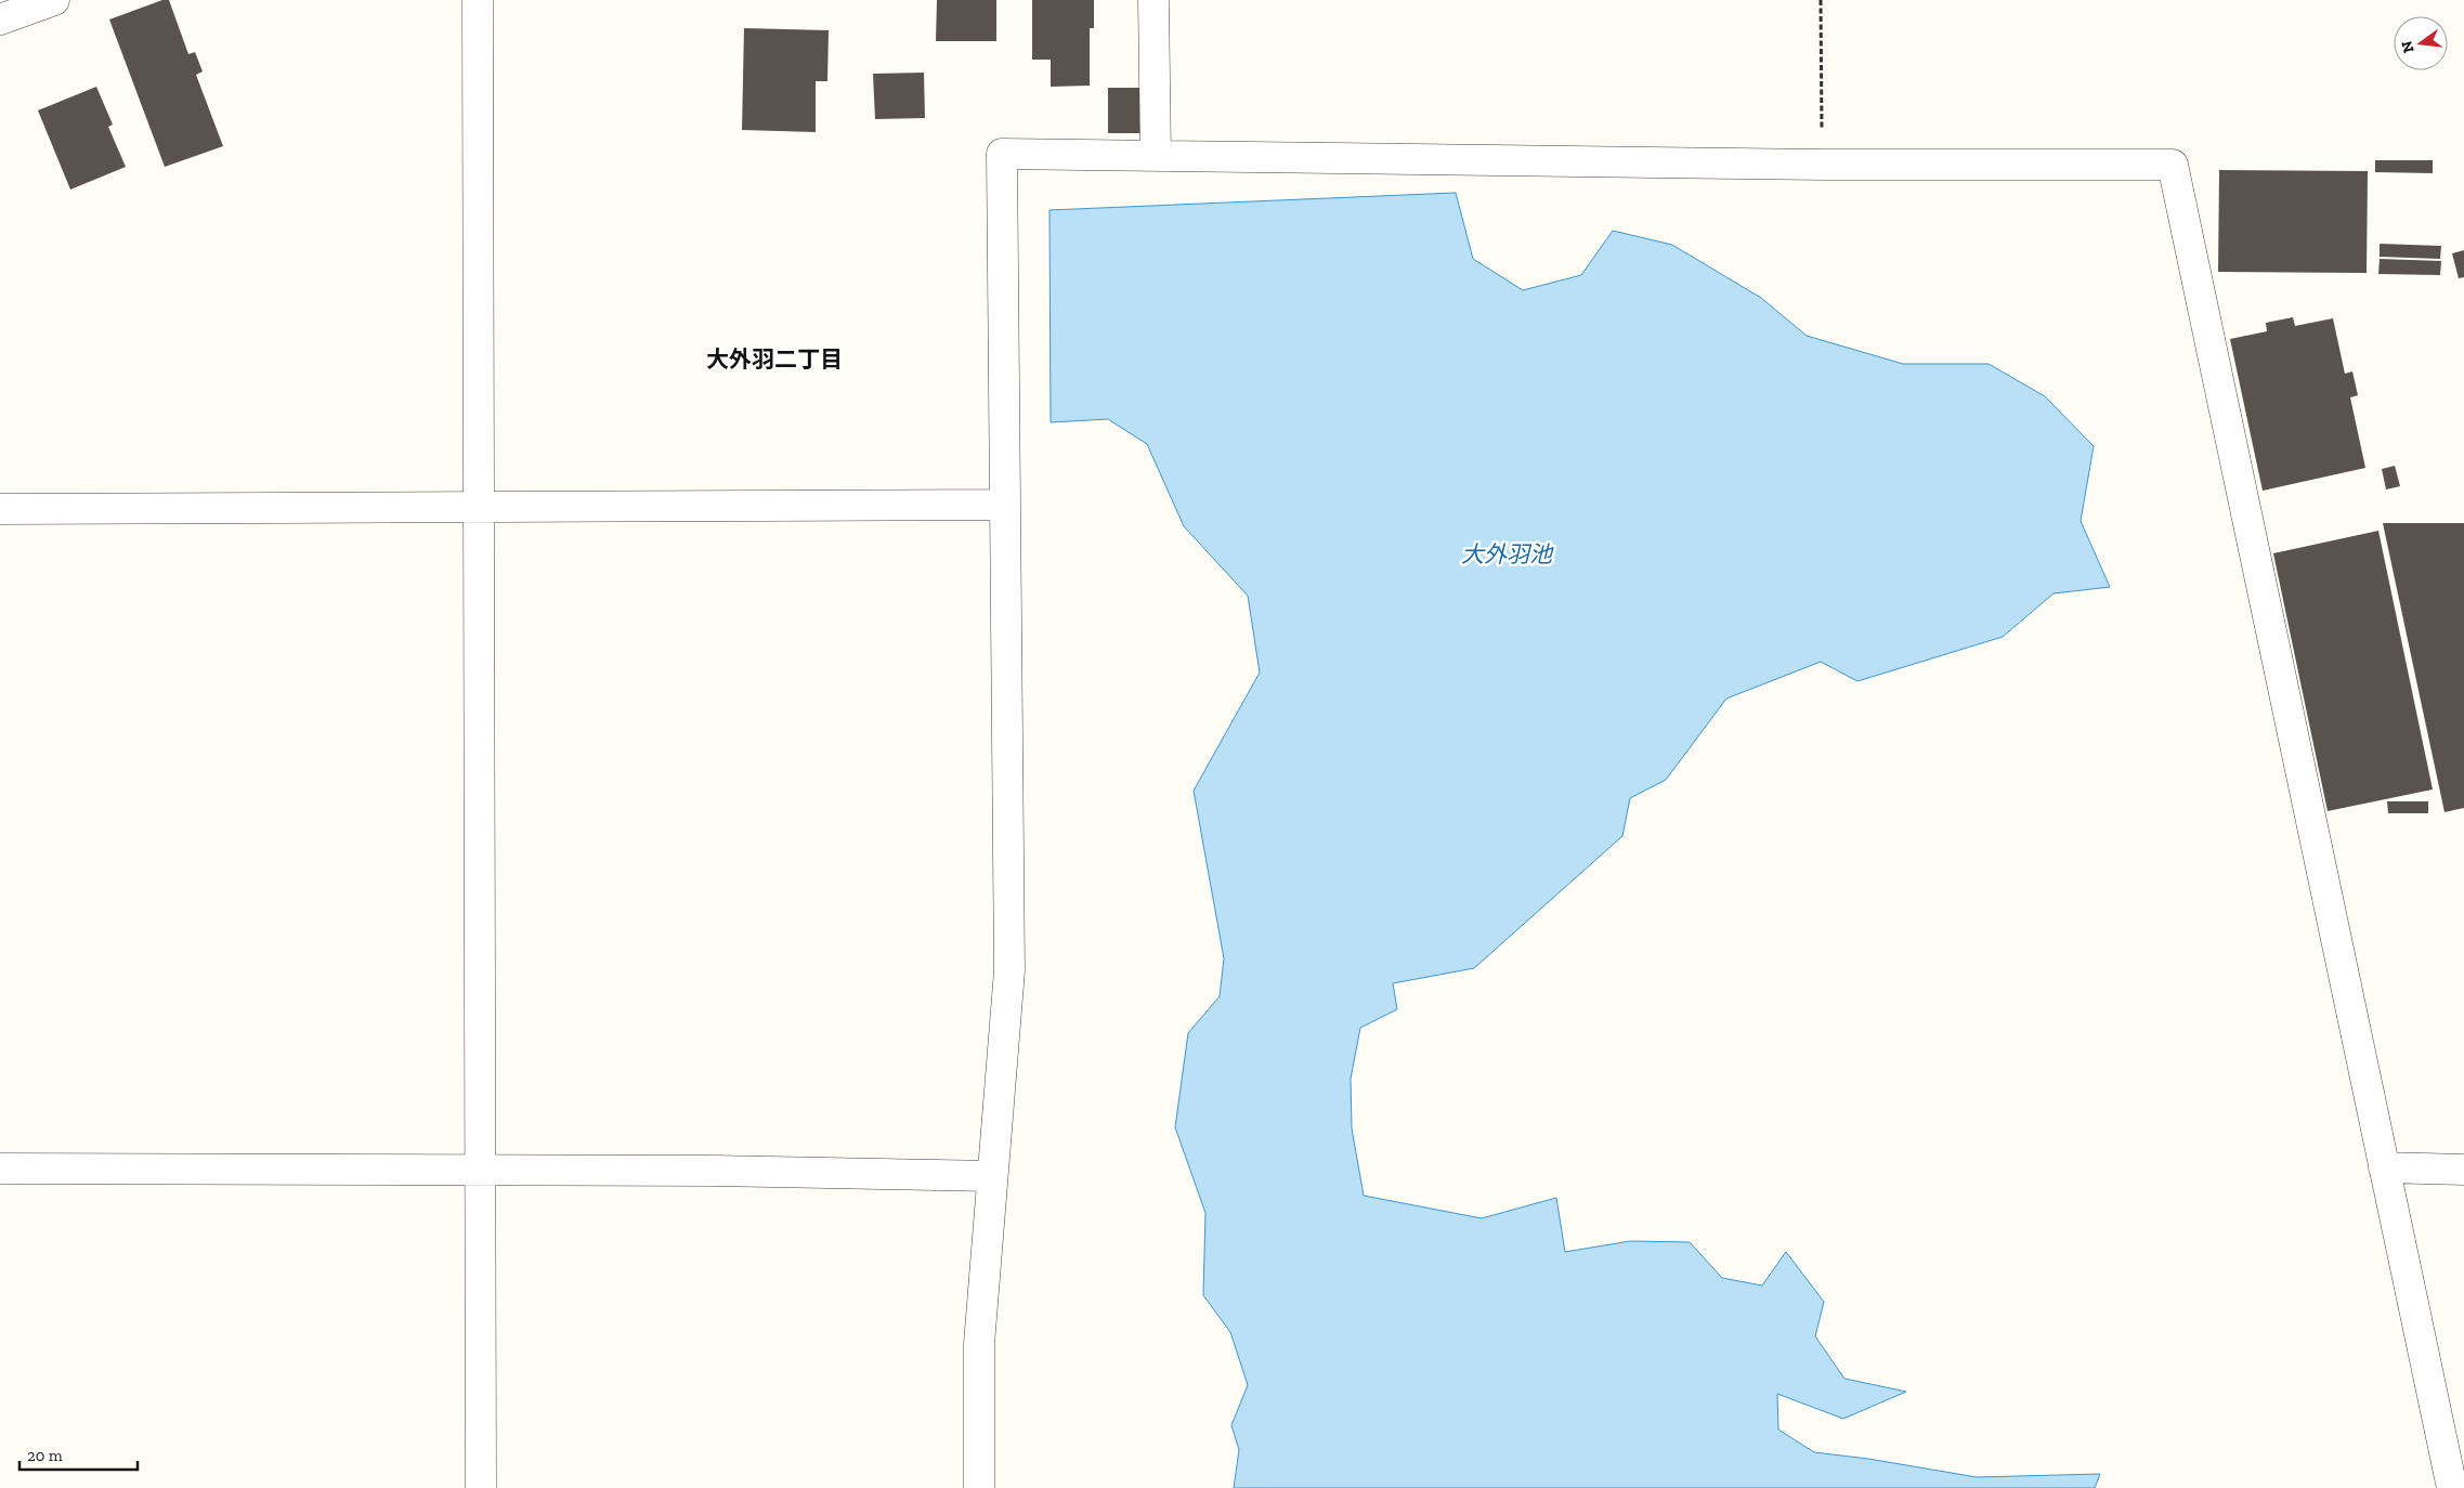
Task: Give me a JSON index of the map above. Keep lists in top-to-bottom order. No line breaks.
{"districts":["大外羽二丁目"],"water":["大外羽池"],"scale_bar":"20 m","north":"left"}
